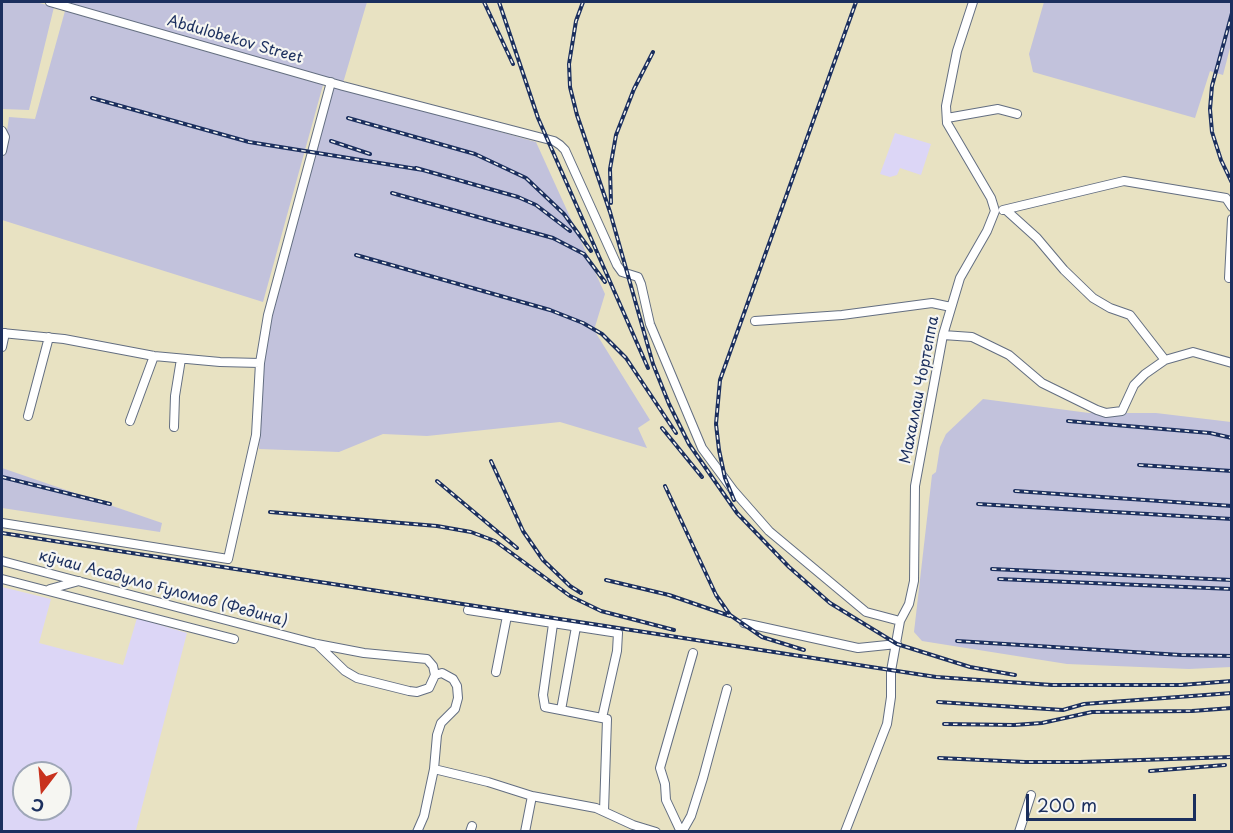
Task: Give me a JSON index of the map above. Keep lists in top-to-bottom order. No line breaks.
{"streets":{"street":["Abdulobekov Street","Махаллаи Чортеппа","кӯчаи Асадулло Ғуломов (Федина)"]},"crossings":[["Abdulobekov Street","Махаллаи Чортеппа"]],"scale_bar":"200 m","north":"bottom"}
